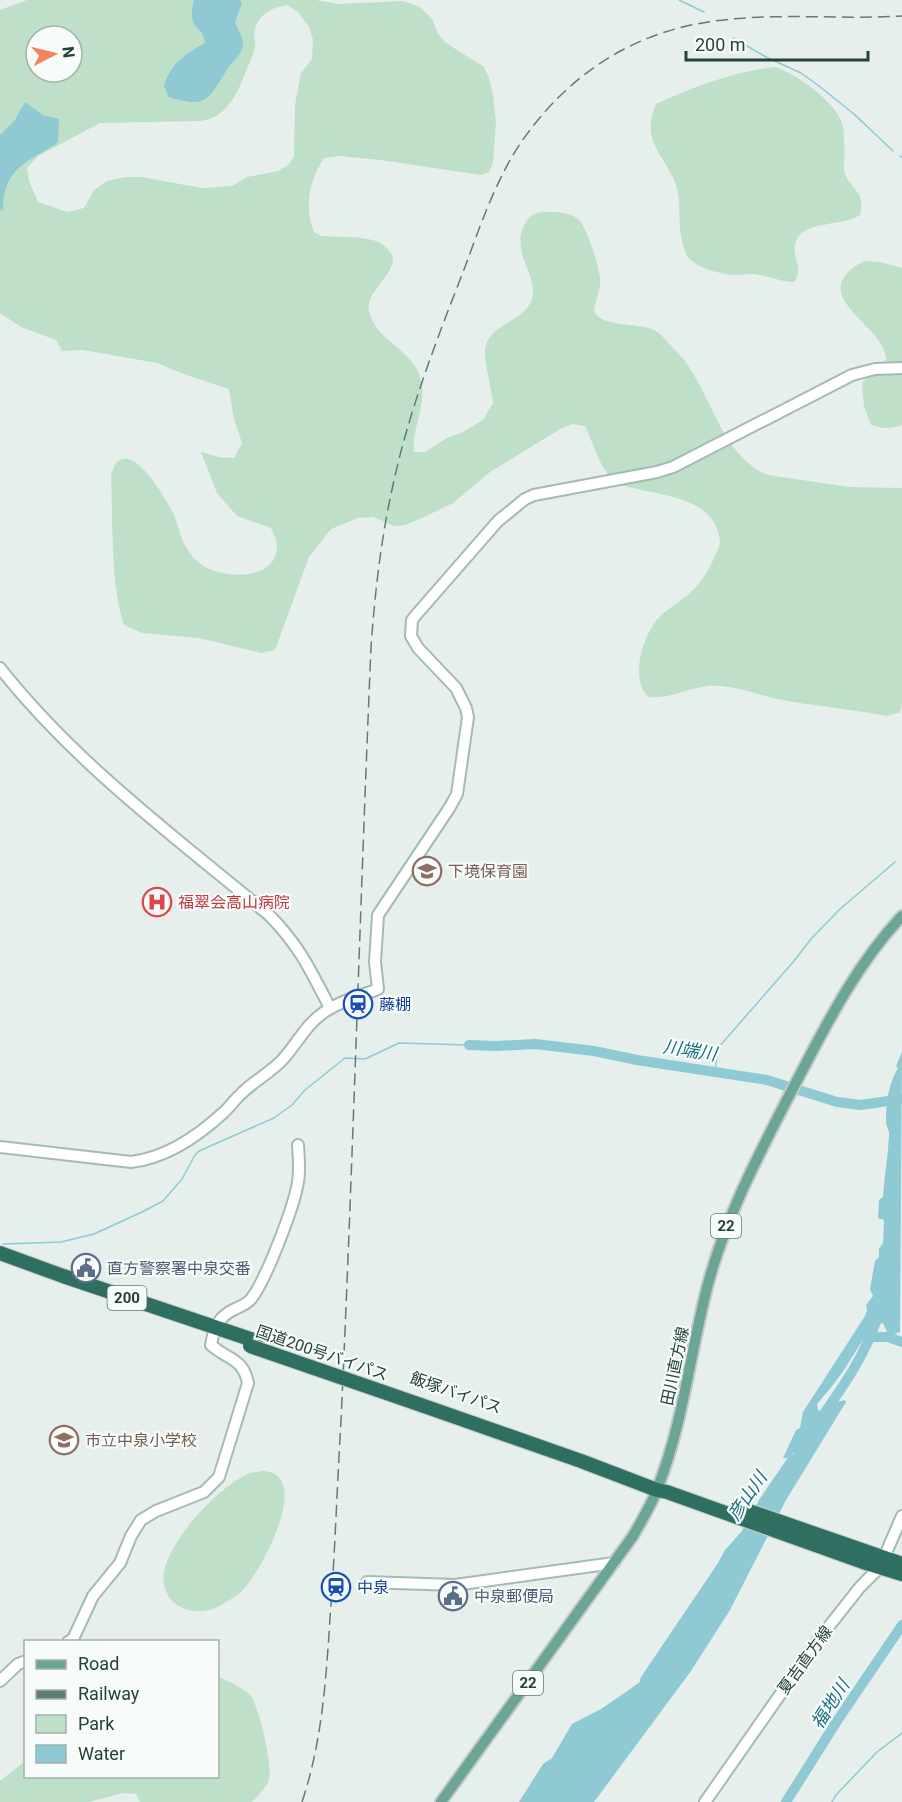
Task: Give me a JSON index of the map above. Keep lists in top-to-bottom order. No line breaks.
{"streets":{"highway":["200","国道200号バイパス"],"main road":["22","田川直方線"],"street":["夏吉直方線"]},"crossings":[["200","国道200号バイパス"],["200","田川直方線"],["200","夏吉直方線"],["国道200号バイパス","田川直方線"]],"water":["川端川","彦山川","福地川"],"places":{"school or university":["下境保育園","市立中泉小学校"],"hospital":["福翠会高山病院"],"station":["藤棚","中泉"],"public building":["直方警察署中泉交番","中泉郵便局"]},"legend":["Road","Railway","Park","Water"],"scale_bar":"200 m","north":"right"}
